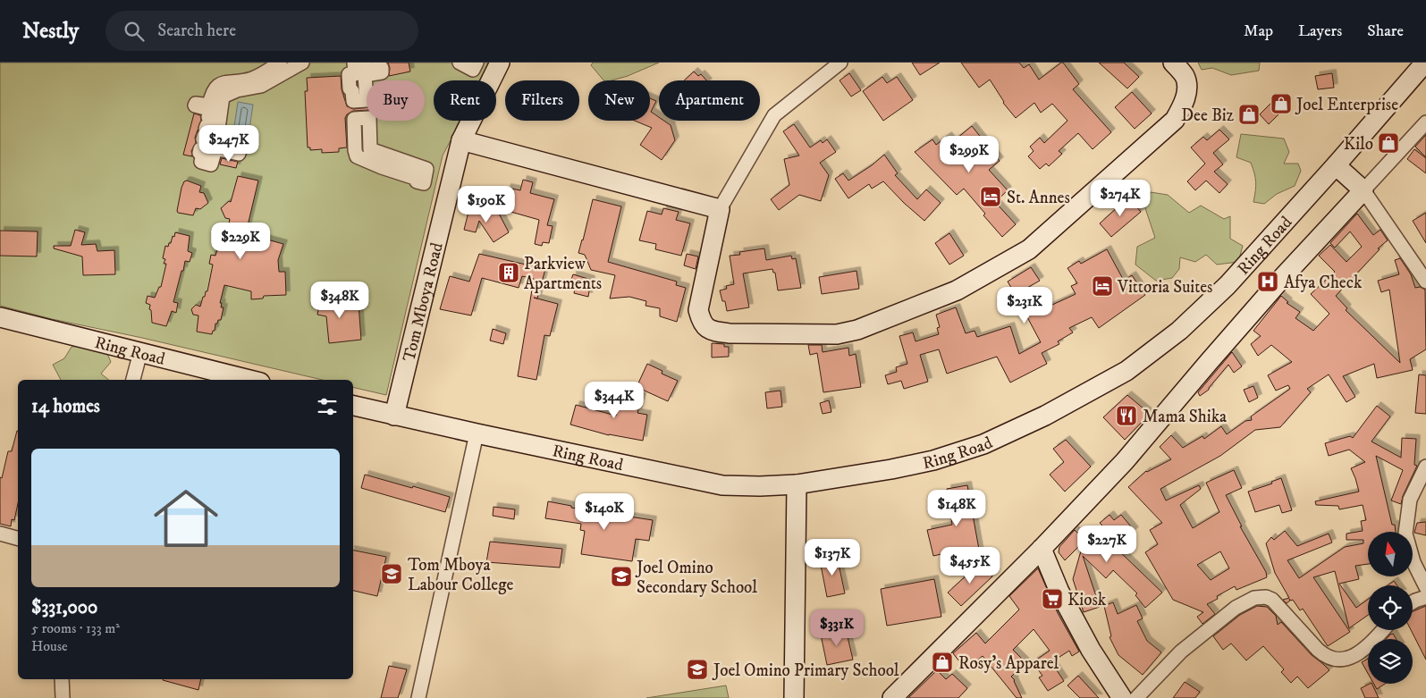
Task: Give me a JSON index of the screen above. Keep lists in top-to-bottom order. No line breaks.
{"streets":{"street":["Ring Road","Tom Mboya Road"]},"crossings":[["Ring Road","Tom Mboya Road"]],"places":{"shop":["Joel Enterprise","Dee Biz","Kilo","Rosy's Apparel"],"hotel":["St. Annes","Vittoria Suites"],"building":["Parkview Apartments"],"hospital":["Afya Check"],"restaurant":["Mama Shika"],"school or university":["Tom Mboya Labour College","Joel Omino Secondary School","Joel Omino Primary School"],"supermarket":["Kiosk"]},"north":"top","page":{"header":"Nestly","search":"Search here","nav":["Map","Layers","Share"],"chip":["Buy","Rent","Filters","New","Apartment"],"price":["$247K","$299K","$274K","$190K","$229K","$348K","$231K","$344K","$148K","$140K","$227K","$137K","$455K","$331K"],"heading":"14 homes","list":[{"name":"$331,000","note":"5 rooms · 133 m² · House"}]}}
